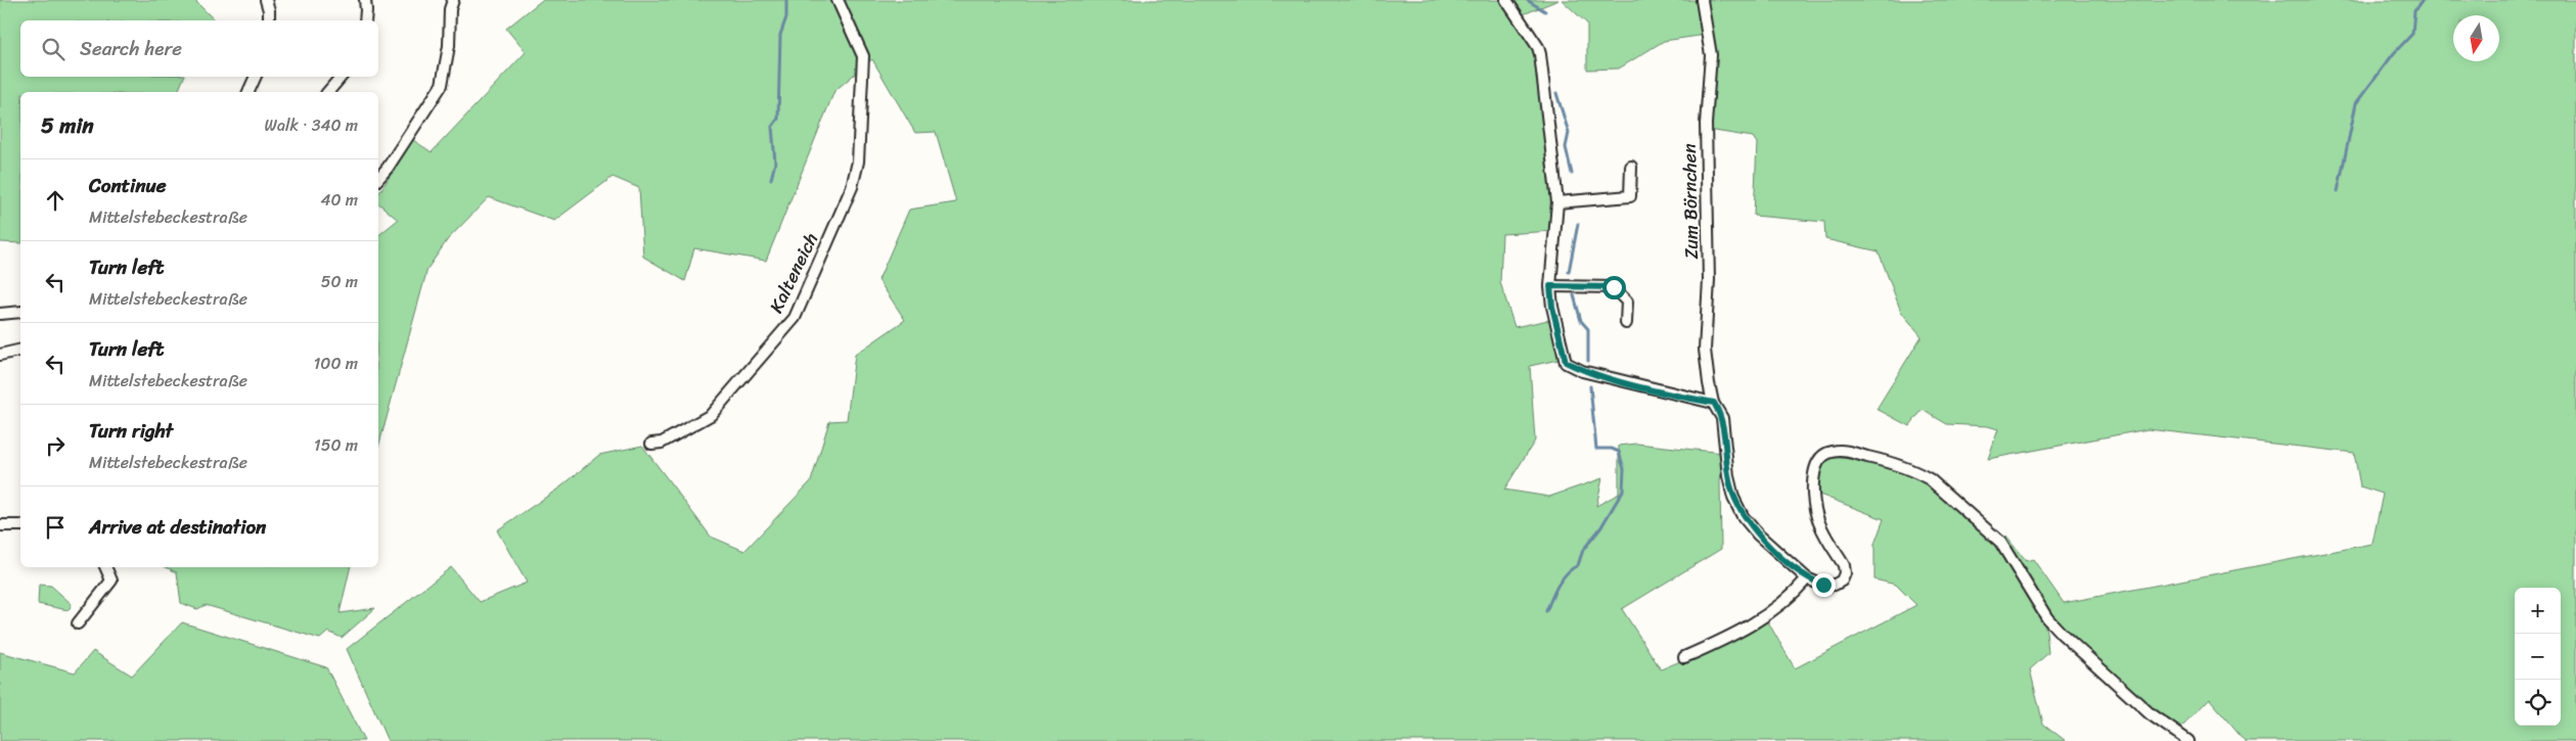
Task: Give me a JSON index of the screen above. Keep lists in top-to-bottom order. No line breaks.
{"streets":{"street":["Zum Börnchen","Kalteneich"]},"north":"bottom","page":{"search":"Search here","heading":["5 min","Walk · 340 m"],"list":[["Continue","Mittelstebeckestraße","40 m"],["Turn left","Mittelstebeckestraße","50 m"],["Turn left","Mittelstebeckestraße","100 m"],["Turn right","Mittelstebeckestraße","150 m"],"Arrive at destination"],"map_buttons":["+","−"]}}
